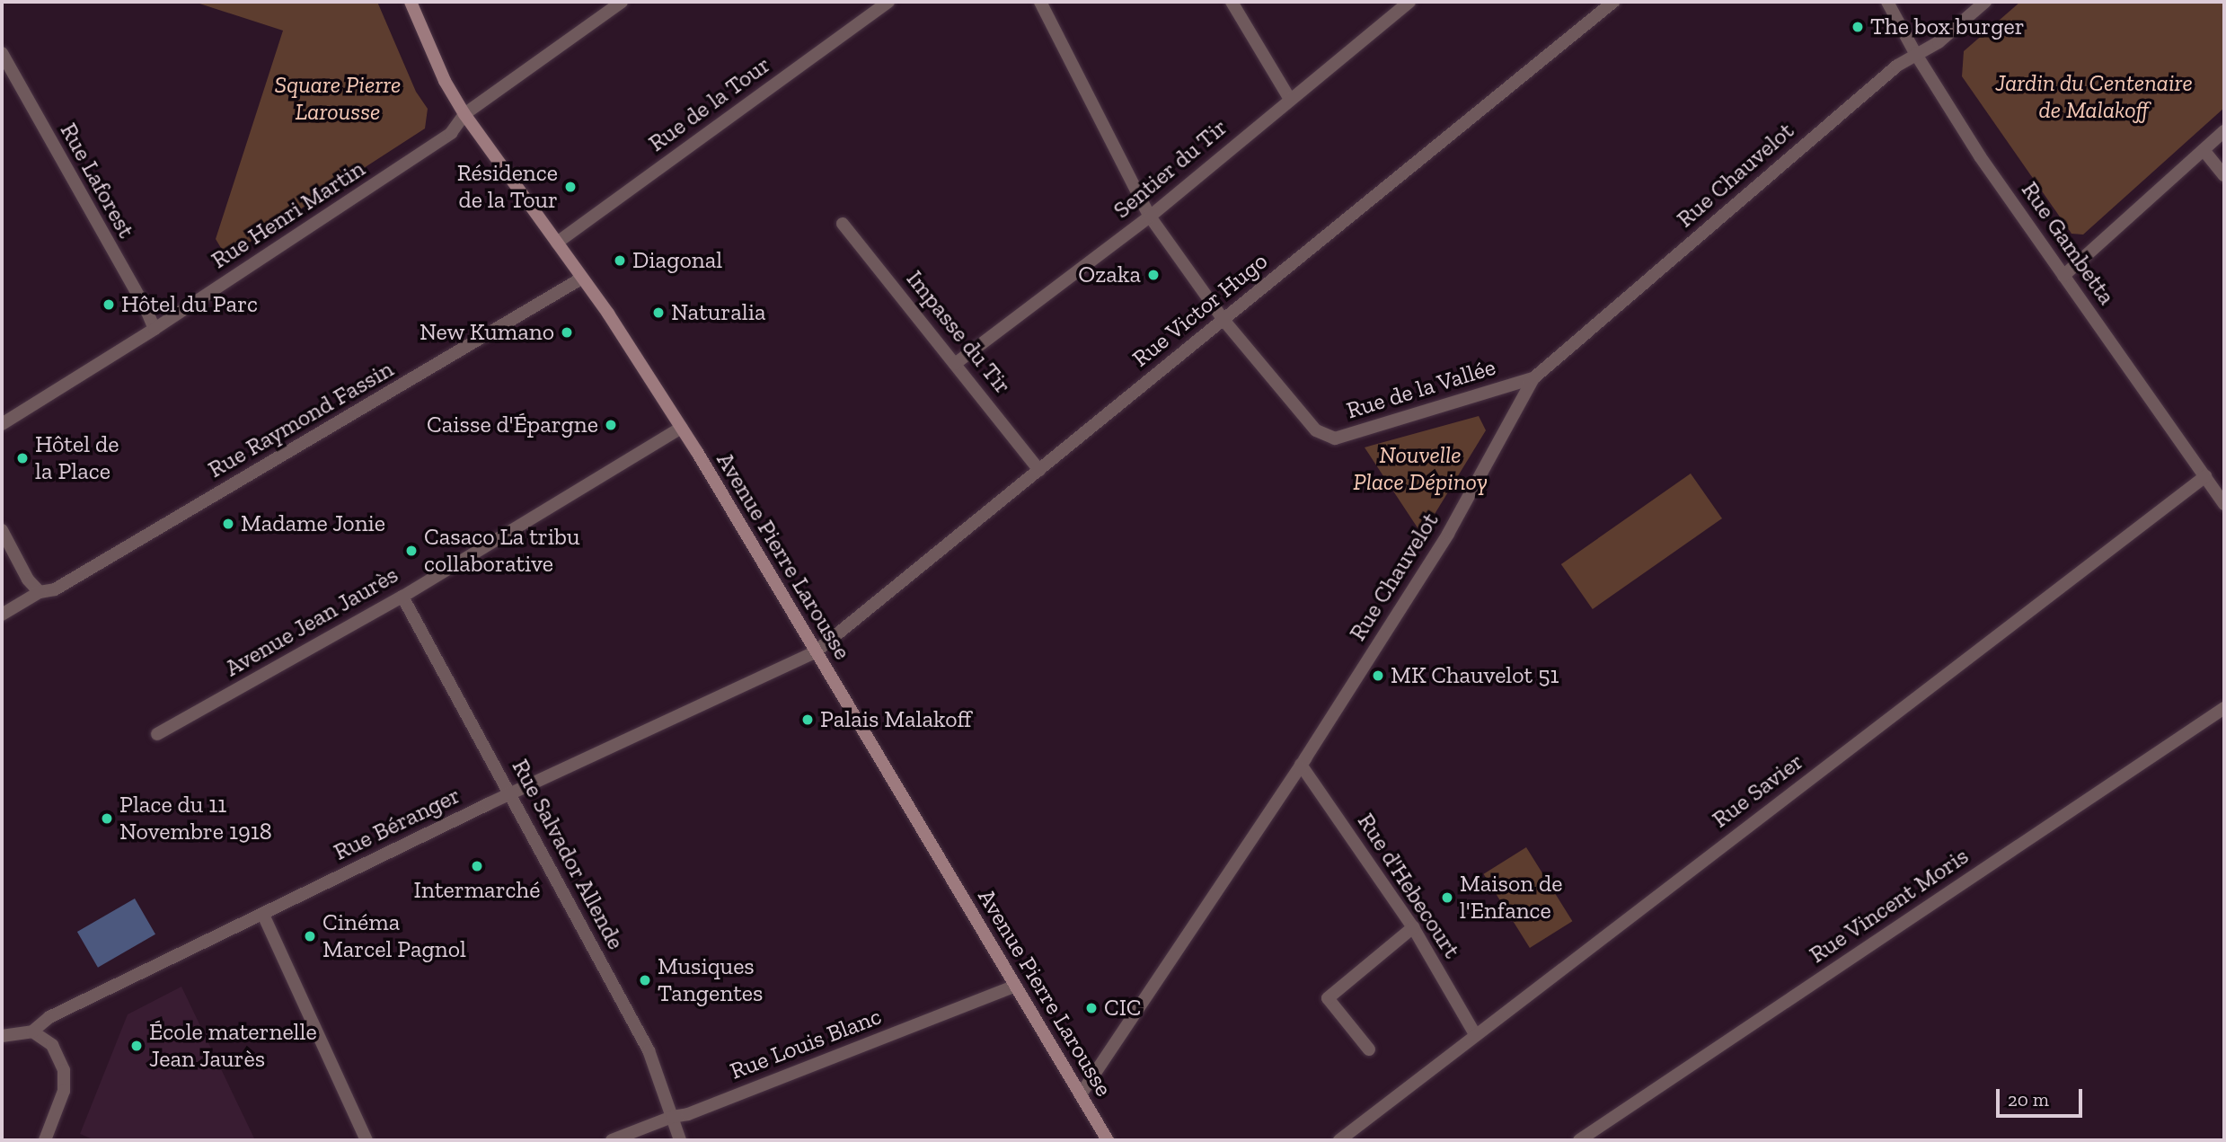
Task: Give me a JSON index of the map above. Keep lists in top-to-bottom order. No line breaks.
{"streets":{"main road":["Avenue Pierre Larousse"],"street":["Rue de la Tour","Sentier du Tir","Rue Chauvelot","Rue Laforest","Rue Henri Martin","Rue Gambetta","Rue Victor Hugo","Impasse du Tir","Rue de la Vallée","Rue Raymond Fassin","Avenue Jean Jaurès","Rue Savier","Rue Béranger","Rue Salvador Allende","Rue d'Hebecourt","Rue Vincent Moris","Rue Louis Blanc"]},"crossings":[["Rue de la Tour","Avenue Pierre Larousse"],["Sentier du Tir","Impasse du Tir"],["Sentier du Tir","Rue de la Vallée"],["Rue Chauvelot","Rue Gambetta"],["Rue Chauvelot","Rue de la Vallée"],["Rue Chauvelot","Avenue Pierre Larousse"],["Rue Chauvelot","Rue d'Hebecourt"],["Rue Laforest","Rue Henri Martin"],["Rue Henri Martin","Avenue Pierre Larousse"],["Rue Gambetta","Rue Savier"],["Rue Victor Hugo","Impasse du Tir"],["Rue Victor Hugo","Rue de la Vallée"],["Rue Victor Hugo","Avenue Pierre Larousse"],["Rue Victor Hugo","Rue Béranger"],["Rue Raymond Fassin","Avenue Pierre Larousse"],["Avenue Pierre Larousse","Avenue Jean Jaurès"],["Avenue Pierre Larousse","Rue Béranger"],["Avenue Pierre Larousse","Rue Louis Blanc"],["Avenue Jean Jaurès","Rue Salvador Allende"],["Rue Savier","Rue d'Hebecourt"],["Rue Béranger","Rue Salvador Allende"],["Rue Salvador Allende","Rue Louis Blanc"]],"parks":["Jardin du Centenaire de Malakoff","Square Pierre Larousse","Nouvelle Place Dépinoy"],"places":["The box burger","Résidence de la Tour","Diagonal","Ozaka","Hôtel du Parc","Naturalia","New Kumano","Caisse d'Épargne","Hôtel de la Place","Madame Jonie","Casaco La tribu collaborative","MK Chauvelot 51","Palais Malakoff","Place du 11 Novembre 1918","Intermarché","Maison de l'Enfance","Cinéma Marcel Pagnol","Musiques Tangentes","CIC","École maternelle Jean Jaurès"],"scale_bar":"20 m"}
